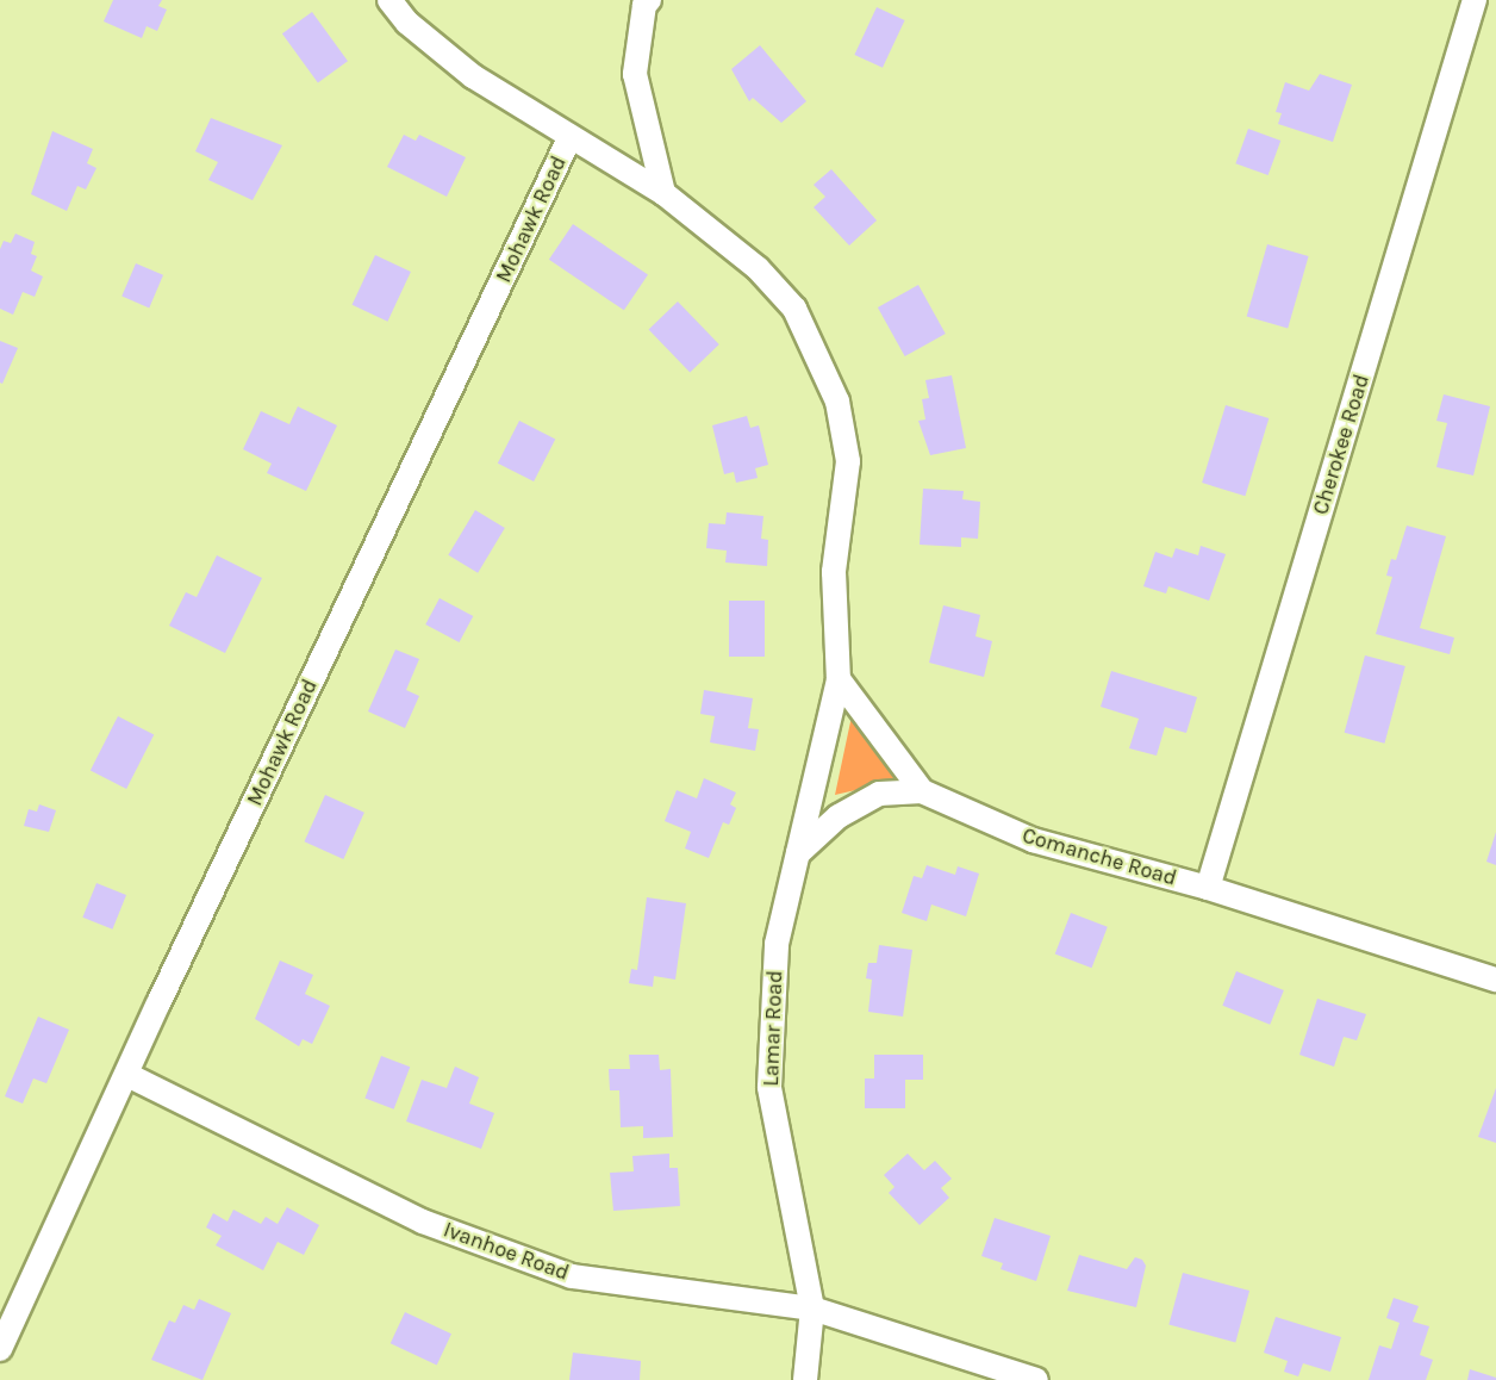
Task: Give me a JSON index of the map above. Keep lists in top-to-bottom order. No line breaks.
{"streets":{"street":["Mohawk Road","Cherokee Road","Comanche Road","Lamar Road","Ivanhoe Road"]},"crossings":[["Mohawk Road","Ivanhoe Road"],["Cherokee Road","Comanche Road"],["Comanche Road","Lamar Road"],["Lamar Road","Ivanhoe Road"]]}
